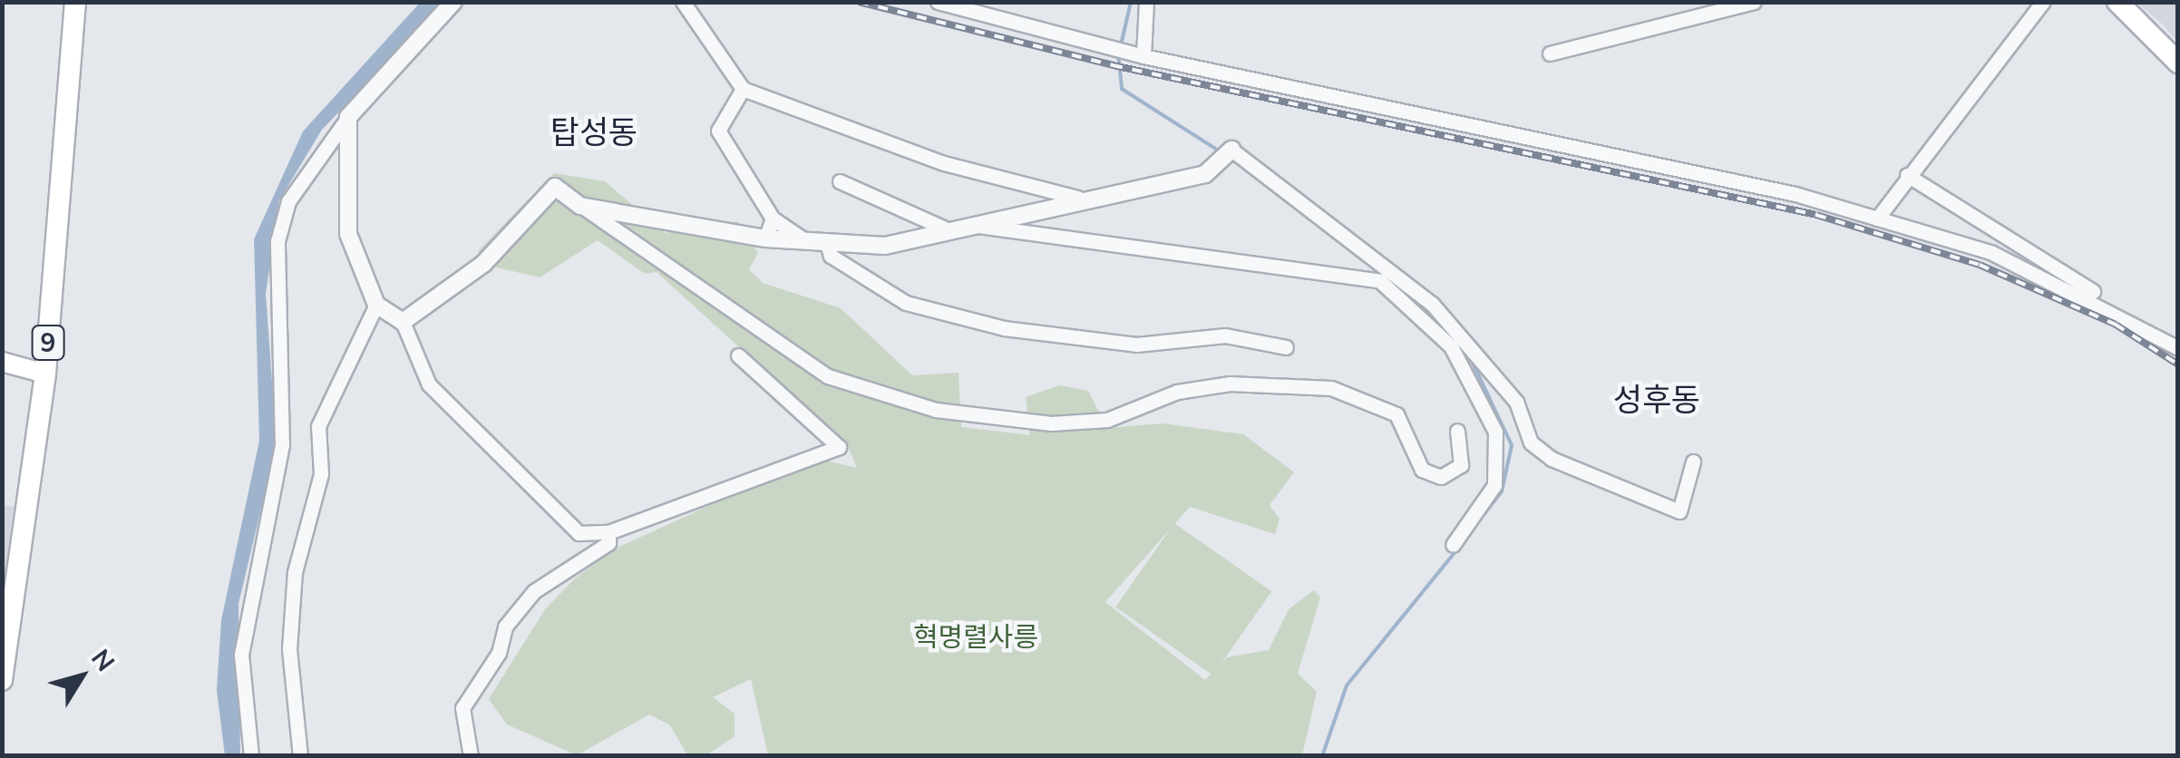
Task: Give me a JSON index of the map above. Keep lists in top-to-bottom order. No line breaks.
{"streets":{"main road":["9"]},"districts":["탑성동","성후동"],"parks":["혁명렬사릉"],"north":"top right"}
